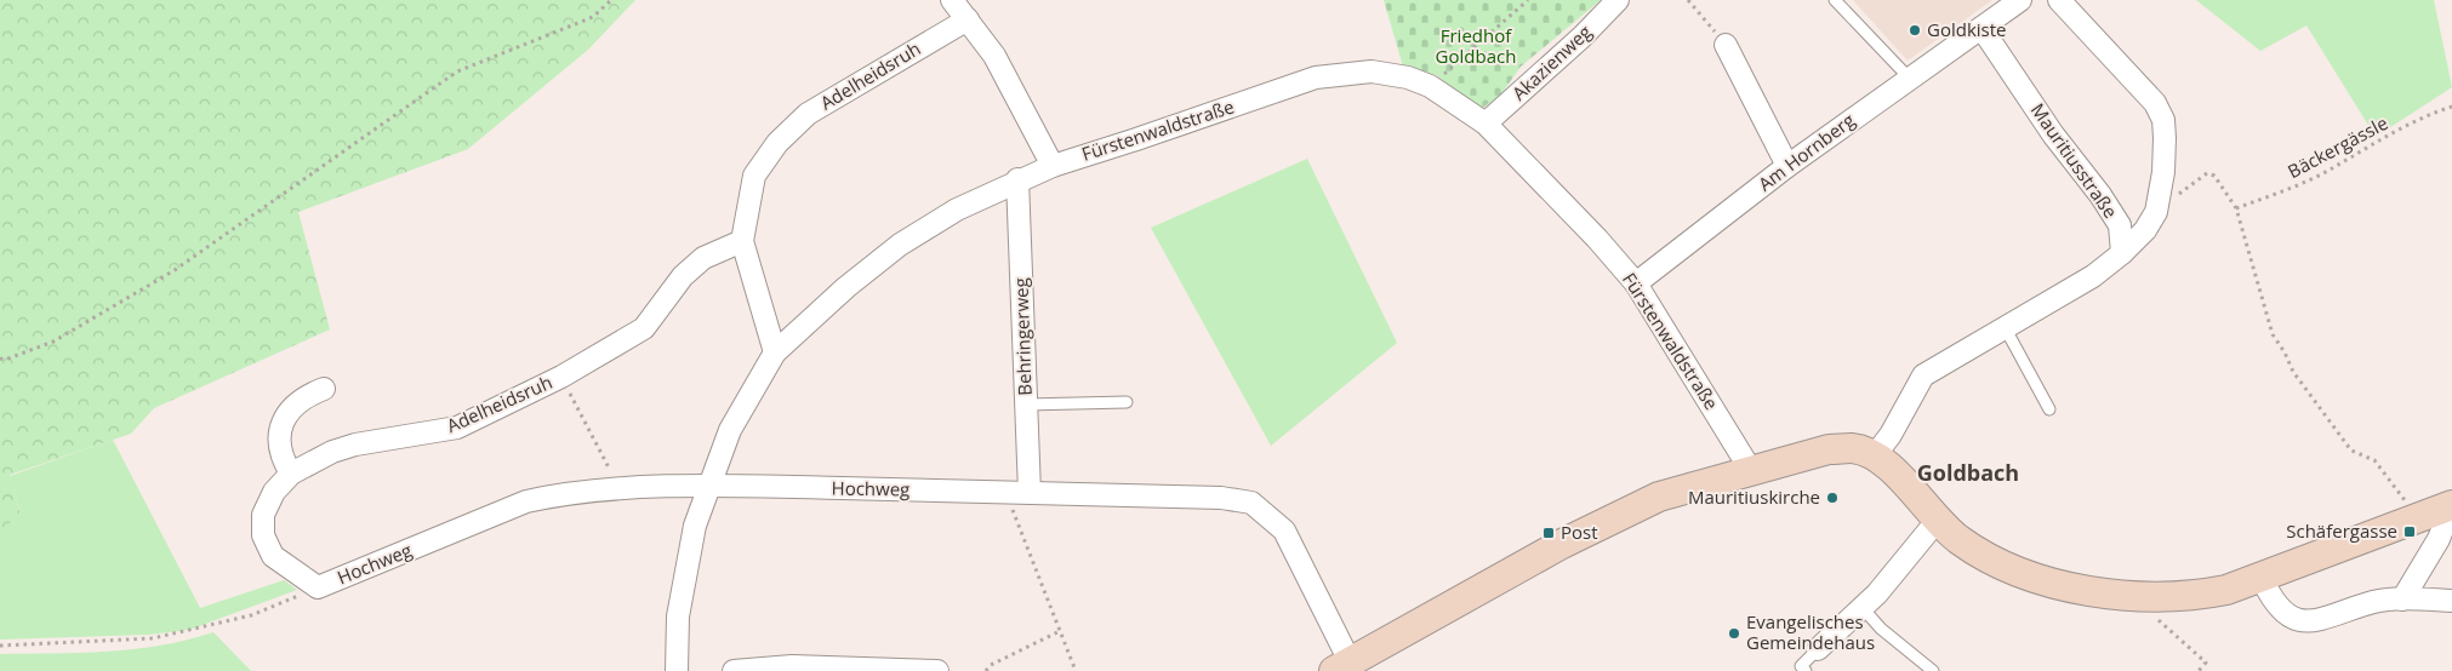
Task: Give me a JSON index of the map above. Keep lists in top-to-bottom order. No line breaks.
{"streets":{"street":["Akazienweg","Adelheidsruh","Fürstenwaldstraße","Am Hornberg","Mauritiusstraße","Behringerweg","Hochweg"],"path":["Bäckergässle"]},"crossings":[["Akazienweg","Fürstenwaldstraße"],["Adelheidsruh","Fürstenwaldstraße"],["Adelheidsruh","Hochweg"],["Fürstenwaldstraße","Am Hornberg"],["Fürstenwaldstraße","Behringerweg"],["Fürstenwaldstraße","Hochweg"],["Am Hornberg","Mauritiusstraße"],["Behringerweg","Hochweg"]],"districts":["Goldbach"],"parks":["Friedhof Goldbach"],"places":{"other":["Goldkiste","Mauritiuskirche","Evangelisches Gemeindehaus"],"transit":["Schäfergasse","Post"]}}
